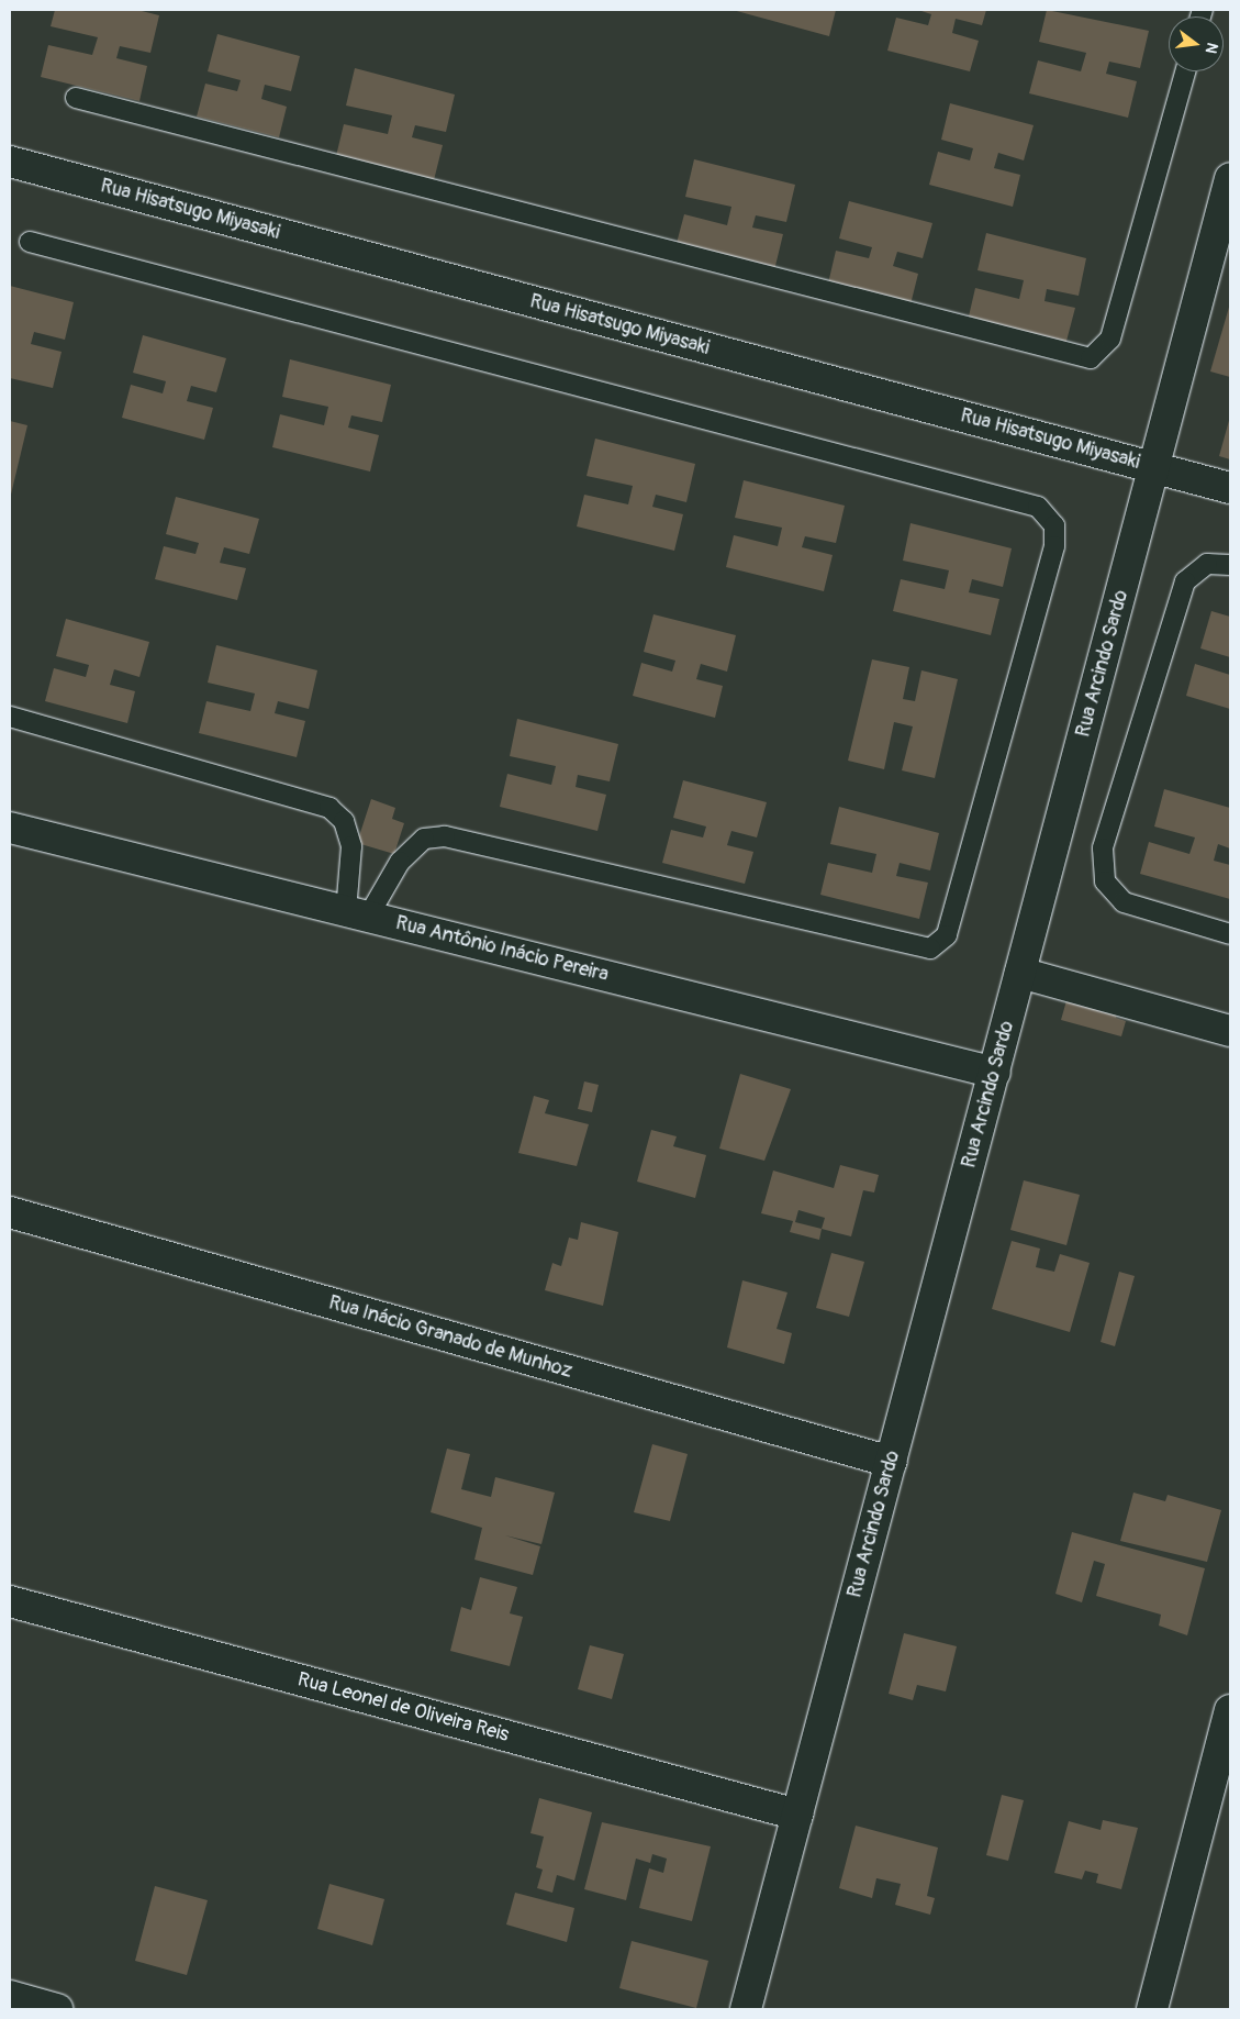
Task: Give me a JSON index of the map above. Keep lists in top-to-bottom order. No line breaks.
{"streets":{"street":["Rua Hisatsugo Miyasaki","Rua Arcindo Sardo","Rua Antônio Inácio Pereira","Rua Inácio Granado de Munhoz","Rua Leonel de Oliveira Reis"]},"crossings":[["Rua Hisatsugo Miyasaki","Rua Arcindo Sardo"],["Rua Arcindo Sardo","Rua Antônio Inácio Pereira"],["Rua Arcindo Sardo","Rua Inácio Granado de Munhoz"],["Rua Arcindo Sardo","Rua Leonel de Oliveira Reis"]],"north":"right"}
